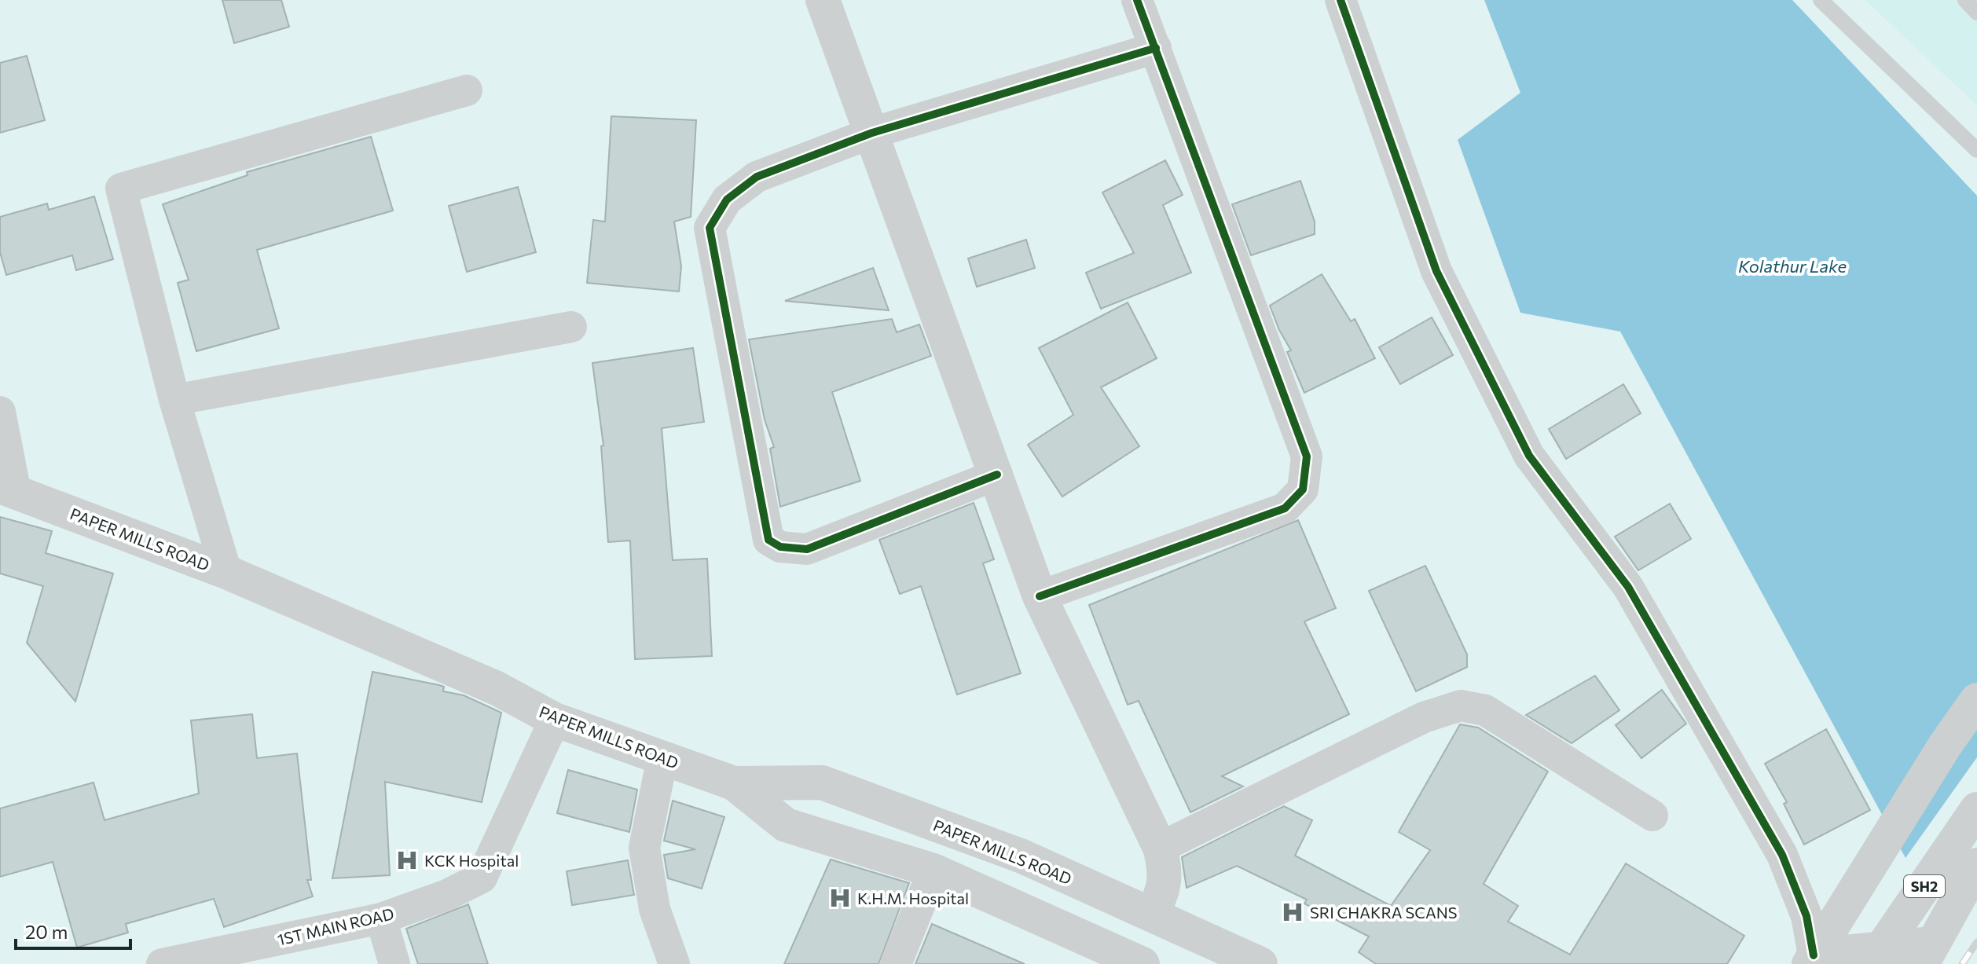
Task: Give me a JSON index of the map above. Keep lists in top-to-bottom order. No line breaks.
{"streets":{"main road":["PAPER MILLS ROAD","SH2"],"street":["1ST MAIN ROAD"]},"crossings":[["PAPER MILLS ROAD","1ST MAIN ROAD"]],"water":["Kolathur Lake"],"places":{"hospital":["KCK Hospital","K.H.M. Hospital","SRI CHAKRA SCANS"]},"scale_bar":"20 m"}
